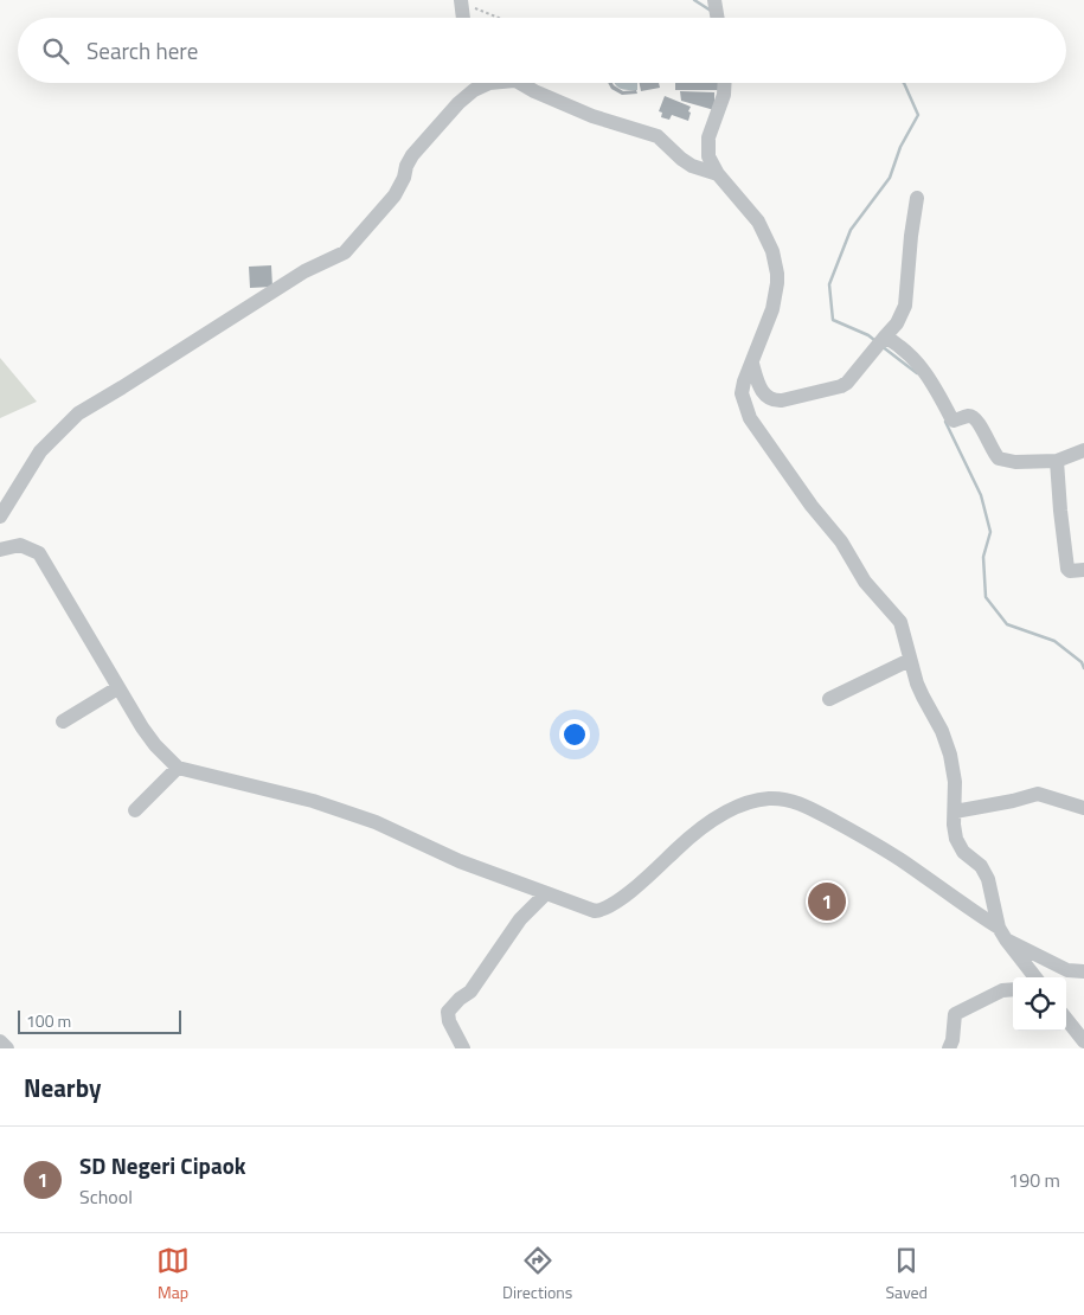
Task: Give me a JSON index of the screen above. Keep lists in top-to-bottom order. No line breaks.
{"scale_bar":"100 m","page":{"search":"Search here","pins":"1","scale":"100 m","heading":"Nearby","list":[{"mark":"1","name":"SD Negeri Cipaok","note":"School","value":"190 m"}],"nav":["Map","Directions","Saved"]}}
